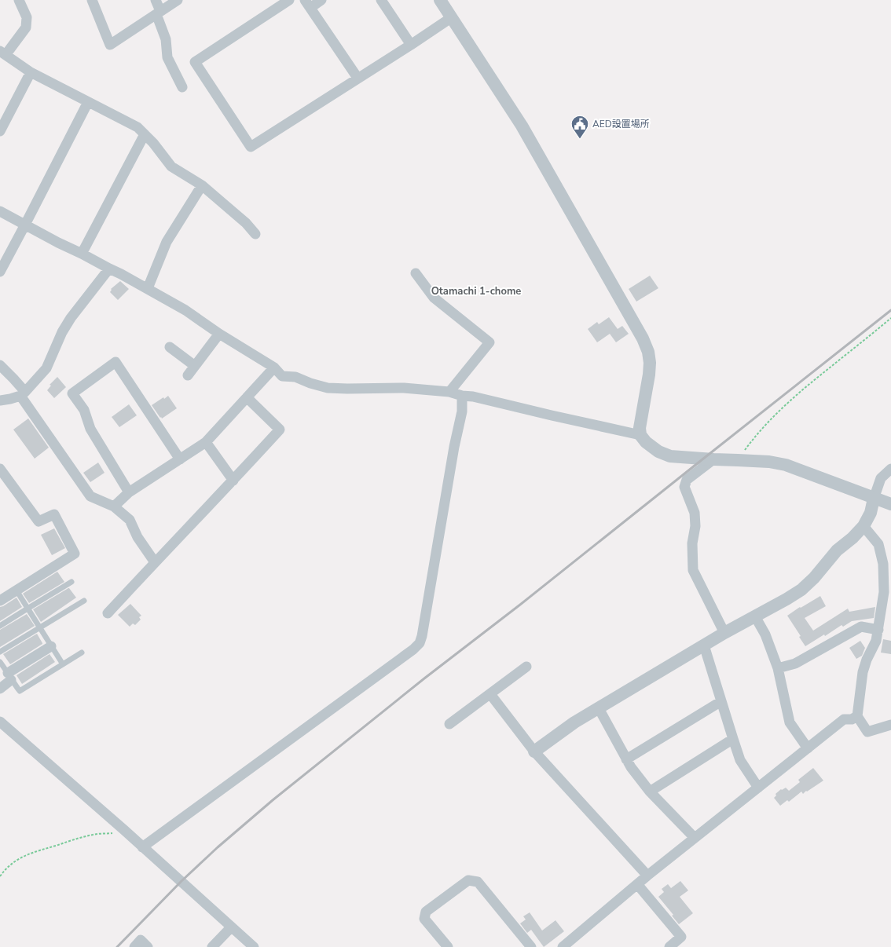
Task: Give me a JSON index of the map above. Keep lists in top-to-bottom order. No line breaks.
{"districts":["Otamachi 1-chome"],"places":{"public building":["AED設置場所"]}}
